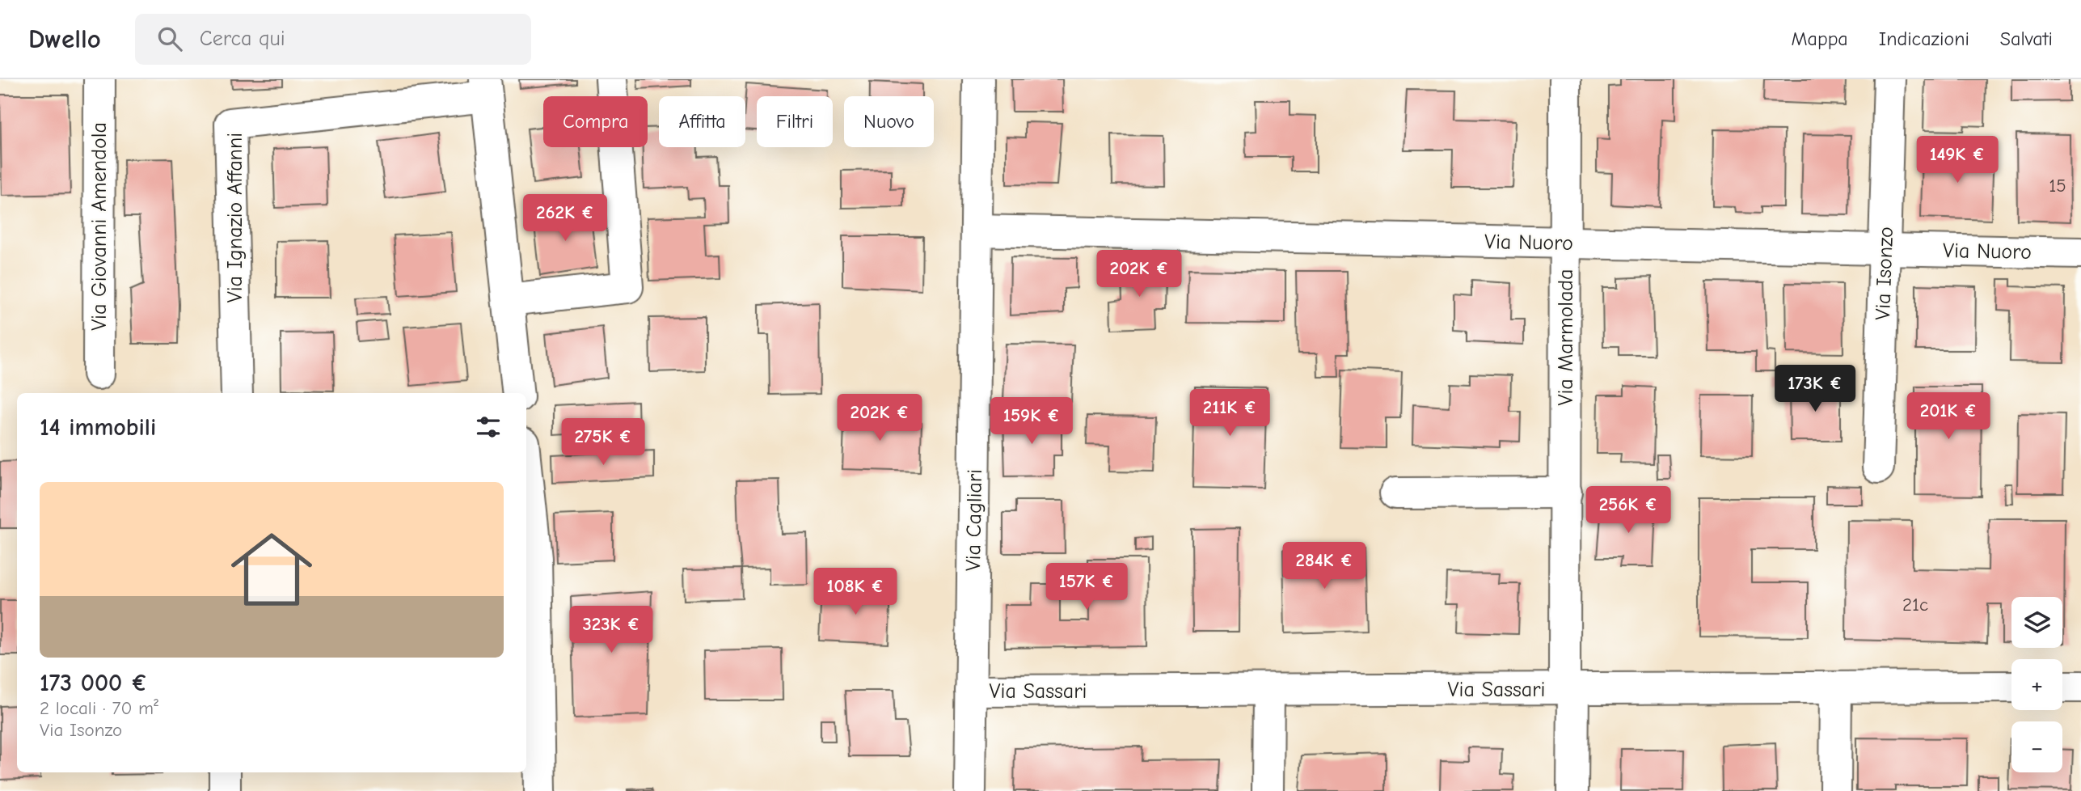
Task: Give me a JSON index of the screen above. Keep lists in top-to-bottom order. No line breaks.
{"streets":{"street":["Via Ignazio Affanni","Via Giovanni Amendola","Via Nuoro","Via Isonzo","Via Marmolada","Via Cagliari","Via Sassari"]},"crossings":[["Via Nuoro","Via Isonzo"],["Via Nuoro","Via Marmolada"],["Via Nuoro","Via Cagliari"],["Via Marmolada","Via Sassari"],["Via Cagliari","Via Sassari"]],"house_numbers":["15","21c"],"page":{"header":"Dwello","search":"Cerca qui","nav":["Mappa","Indicazioni","Salvati"],"chip":["Compra","Affitta","Filtri","Nuovo"],"price":["149K €","262K €","202K €","173K €","211K €","201K €","202K €","159K €","275K €","256K €","284K €","157K €","108K €","323K €"],"heading":"14 immobili","list":[{"name":"173 000 €","note":"2 locali · 70 m² · Via Isonzo"}],"map_buttons":["+","−"]}}
